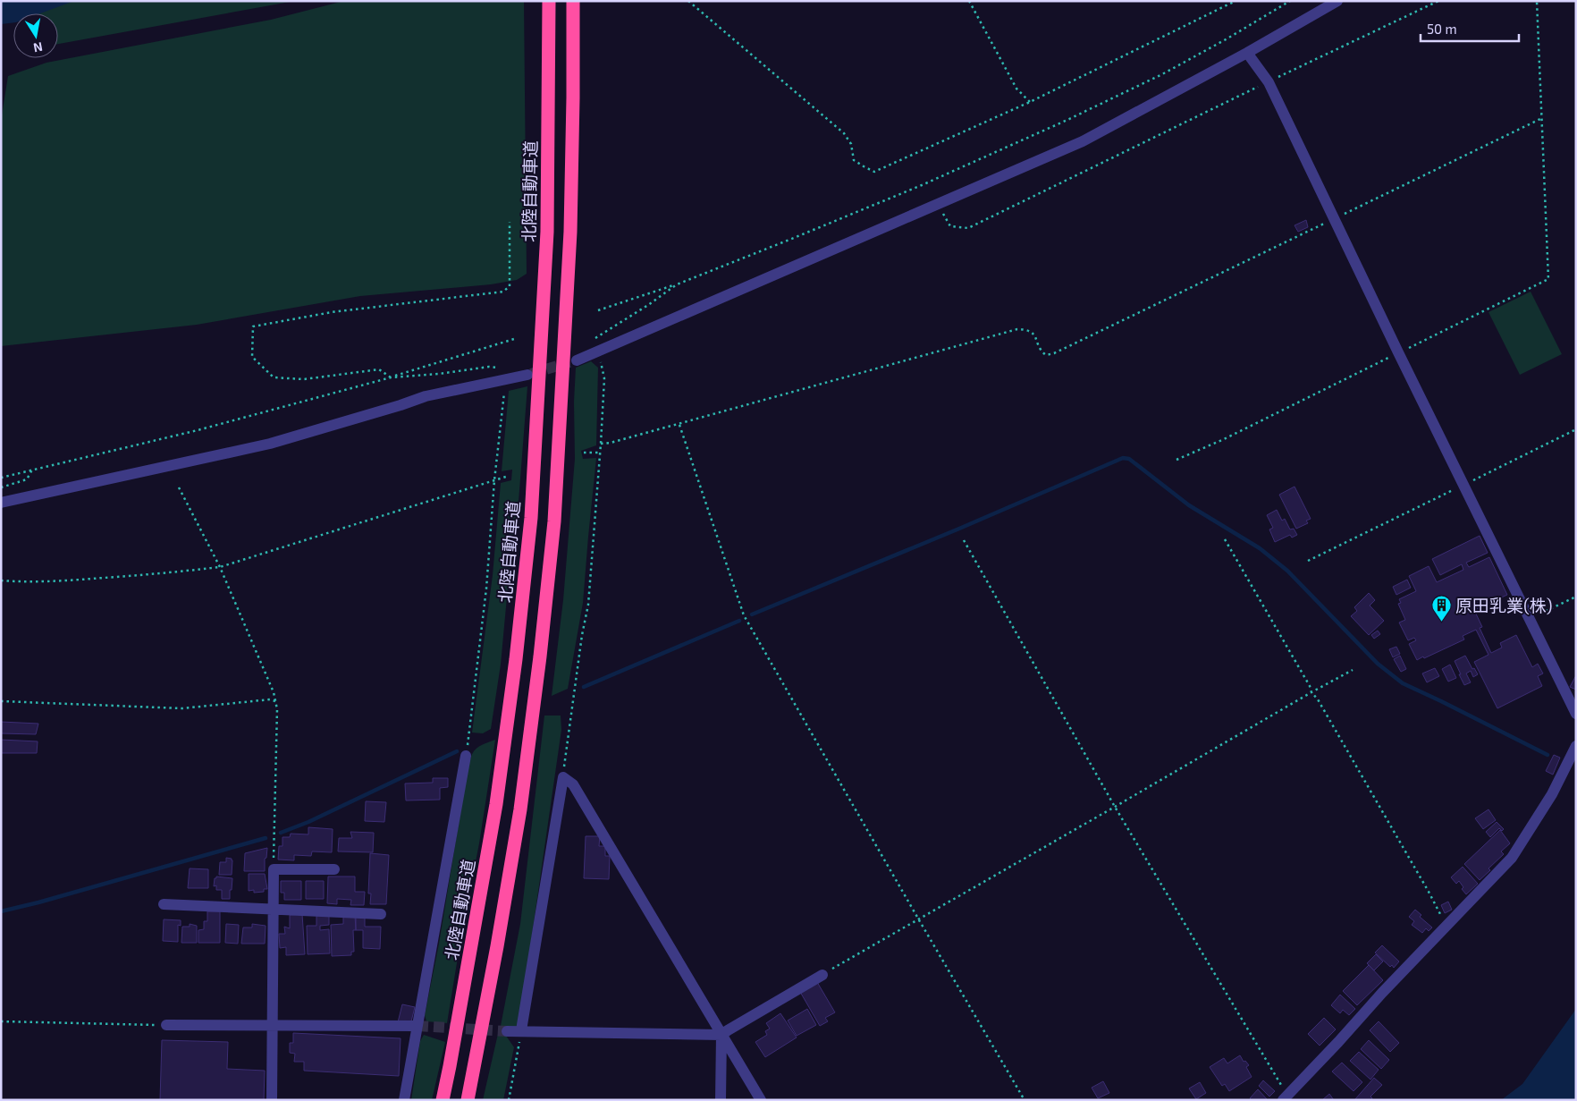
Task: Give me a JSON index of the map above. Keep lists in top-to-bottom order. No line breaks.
{"streets":{"highway":["北陸自動車道"]},"places":{"building":["原田乳業(株)"]},"scale_bar":"50 m","north":"bottom"}
